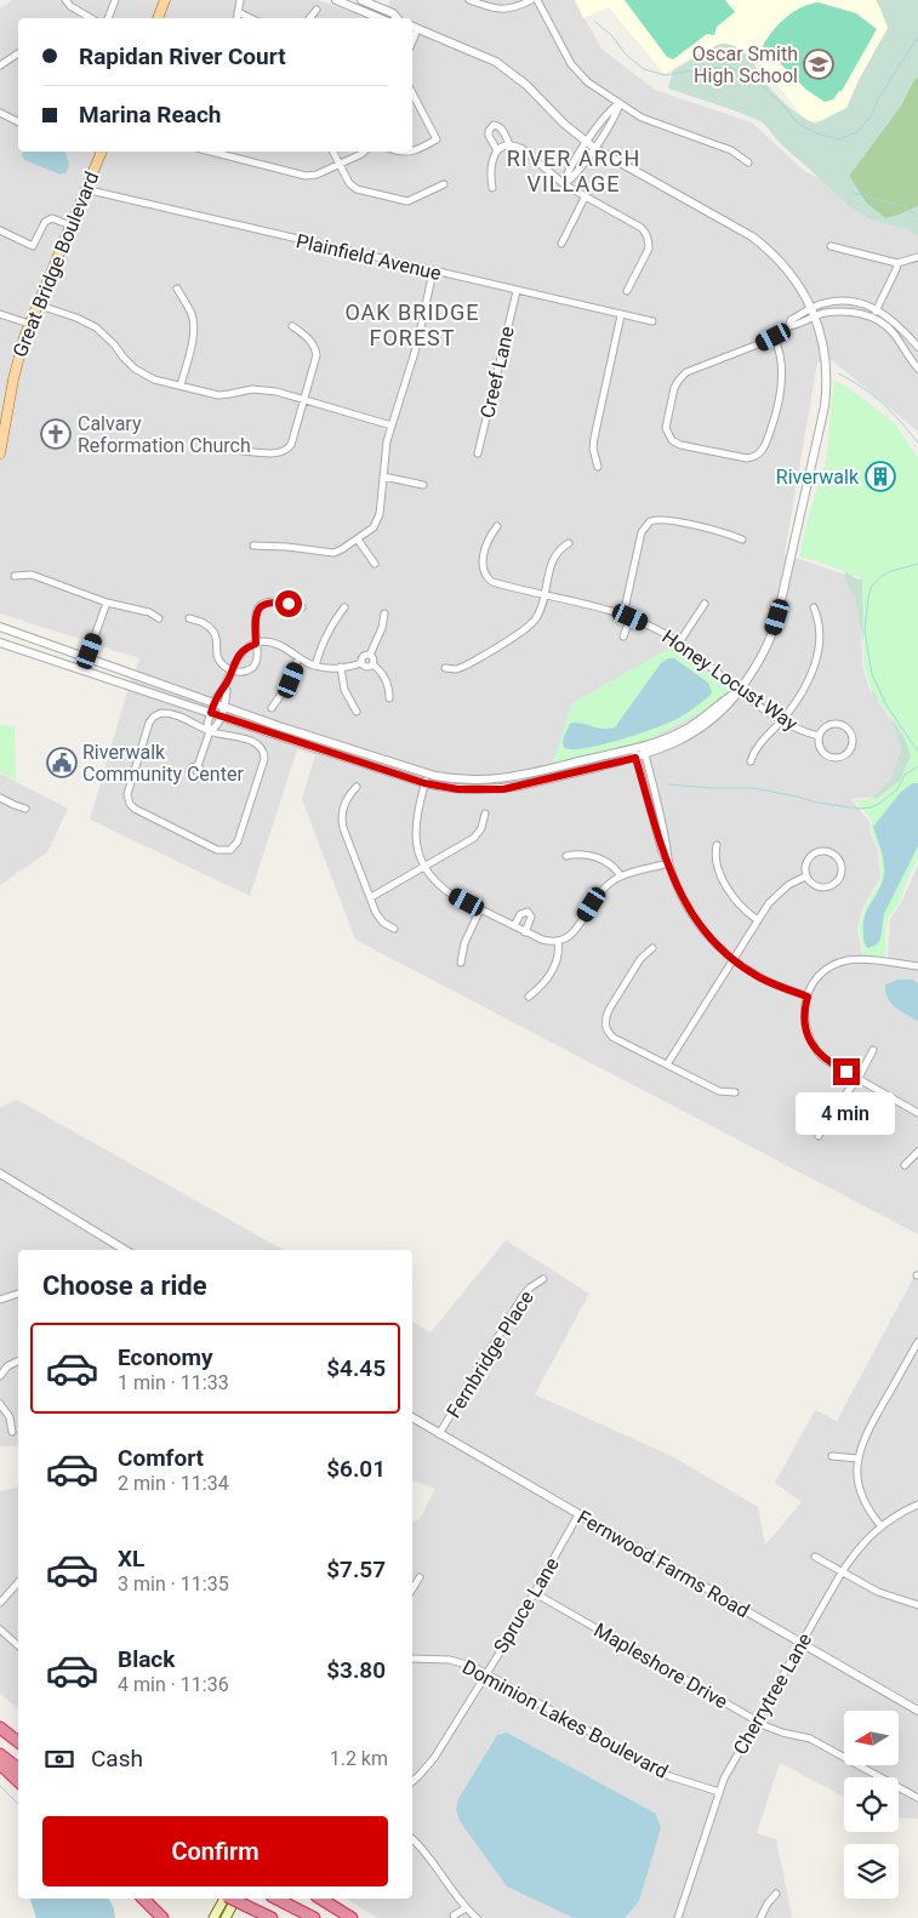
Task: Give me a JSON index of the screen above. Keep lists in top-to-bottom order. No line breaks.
{"streets":{"main road":["Great Bridge Boulevard"],"street":["Plainfield Avenue","Creef Lane","Honey Locust Way","Fernbridge Place","Fernwood Farms Road","Spruce Lane","Mapleshore Drive","Cherrytree Lane","Dominion Lakes Boulevard"]},"crossings":[["Plainfield Avenue","Great Bridge Boulevard"],["Plainfield Avenue","Creef Lane"],["Fernbridge Place","Fernwood Farms Road"],["Fernwood Farms Road","Spruce Lane"],["Fernwood Farms Road","Cherrytree Lane"],["Spruce Lane","Mapleshore Drive"],["Spruce Lane","Dominion Lakes Boulevard"],["Mapleshore Drive","Cherrytree Lane"],["Cherrytree Lane","Dominion Lakes Boulevard"]],"districts":["RIVER ARCH VILLAGE","OAK BRIDGE FOREST"],"places":{"school or university":["Oscar Smith High School"],"church":["Calvary Reformation Church"],"building":["Riverwalk"],"public building":["Riverwalk Community Center"]},"north":"left","page":{"banner":["Rapidan River Court","Marina Reach"],"bubble":"4 min","heading":"Choose a ride","list":[{"name":"Economy","note":"1 min · 11:33","value":"$4.45"},{"name":"Comfort","note":"2 min · 11:34","value":"$6.01"},{"name":"XL","note":"3 min · 11:35","value":"$7.57"},{"name":"Black","note":"4 min · 11:36","value":"$3.80"}],"pay":["Cash","1.2 km"],"buttons":"Confirm"}}
